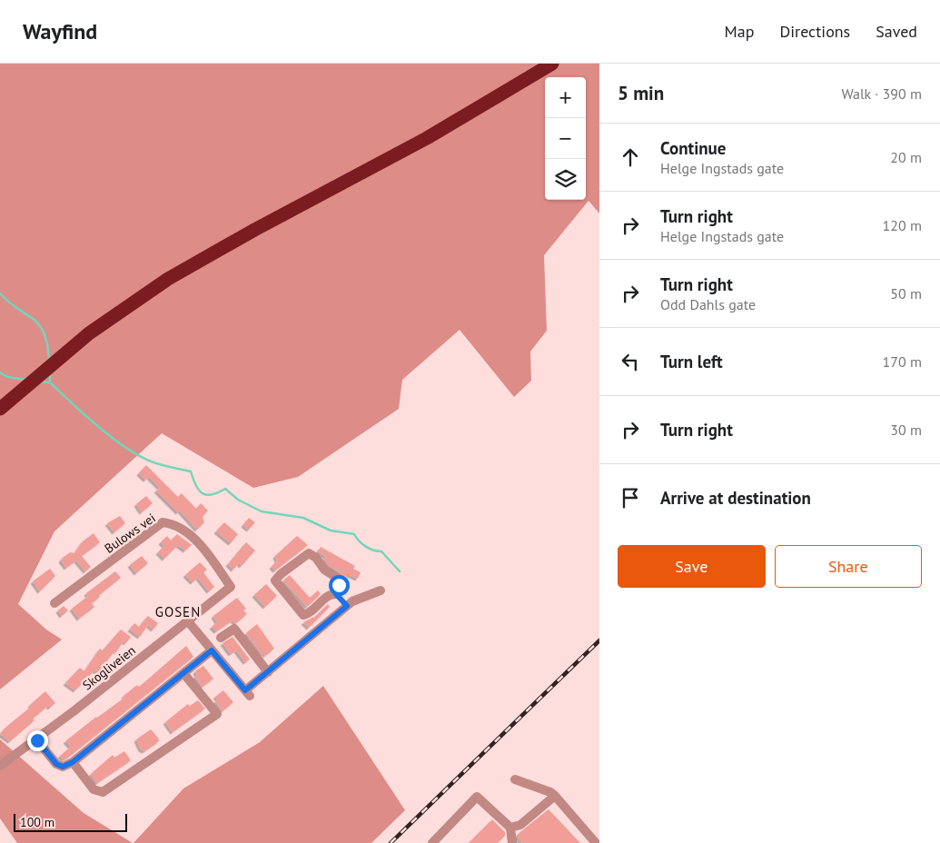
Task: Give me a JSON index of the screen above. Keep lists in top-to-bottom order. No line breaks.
{"streets":{"street":["Bulows vei","Skogliveien"]},"crossings":[["Bulows vei","Skogliveien"]],"districts":["GOSEN"],"scale_bar":"100 m","page":{"header":"Wayfind","nav":["Map","Directions","Saved"],"heading":["5 min","Walk · 390 m"],"map_buttons":["+","−"],"list":[["Continue","Helge Ingstads gate","20 m"],["Turn right","Helge Ingstads gate","120 m"],["Turn right","Odd Dahls gate","50 m"],["Turn left","170 m"],["Turn right","30 m"],"Arrive at destination"],"buttons":["Save","Share"],"scale":"100 m"}}
